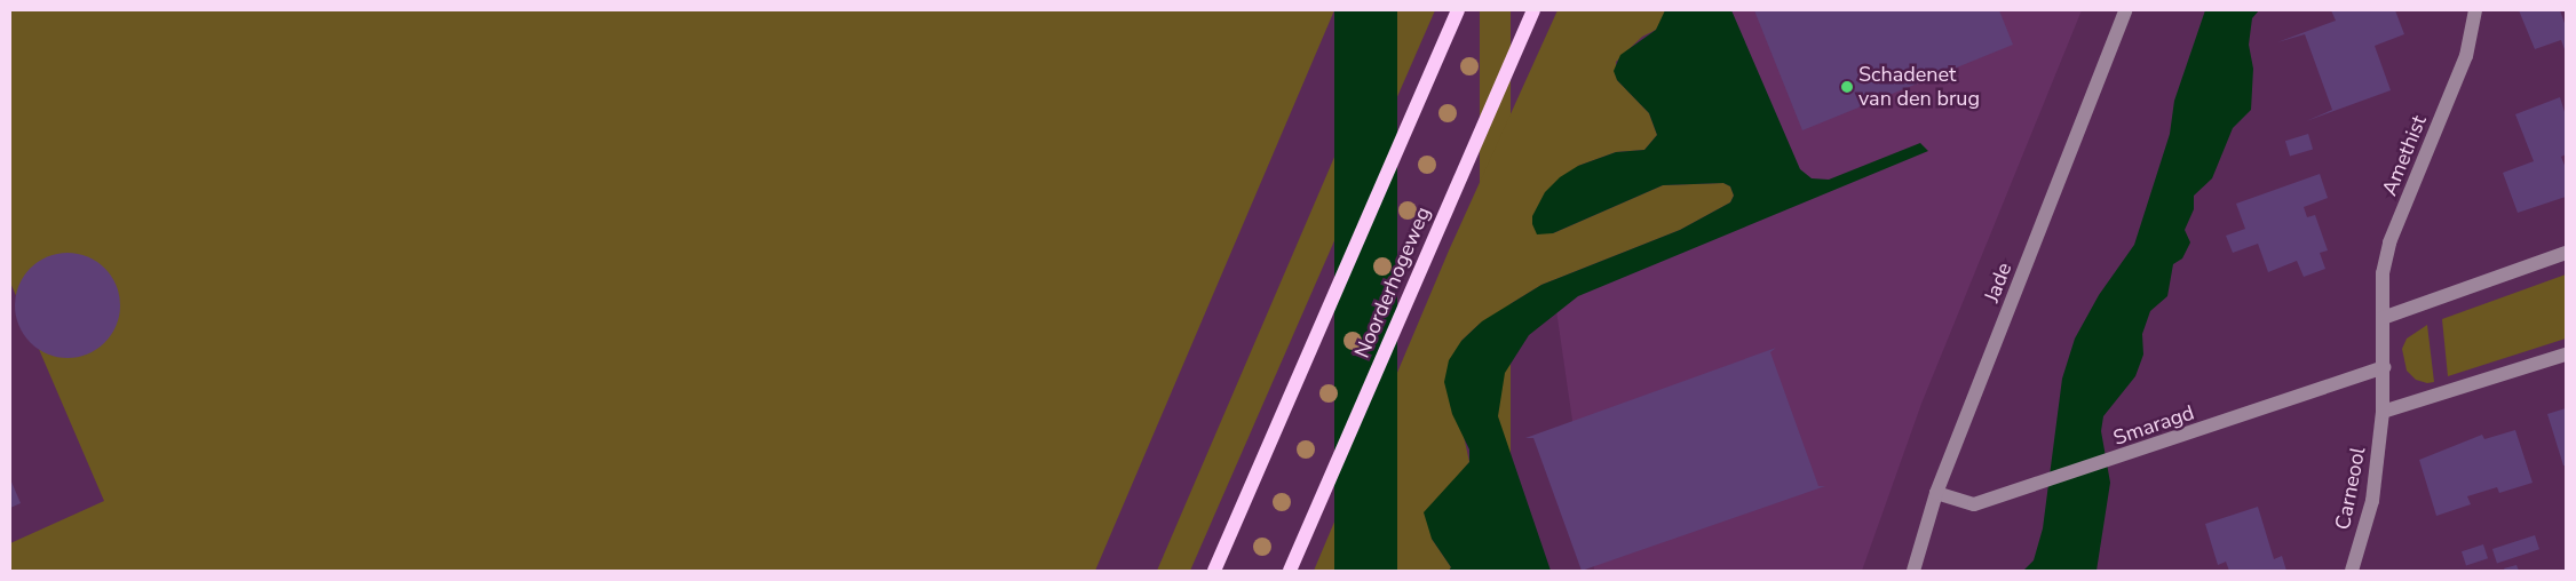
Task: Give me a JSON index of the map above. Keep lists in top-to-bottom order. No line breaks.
{"streets":{"main road":["Noorderhogeweg"],"street":["Amethist","Jade","Smaragd","Carneool"]},"crossings":[["Jade","Smaragd"]],"places":["Schadenet van den brug"]}
